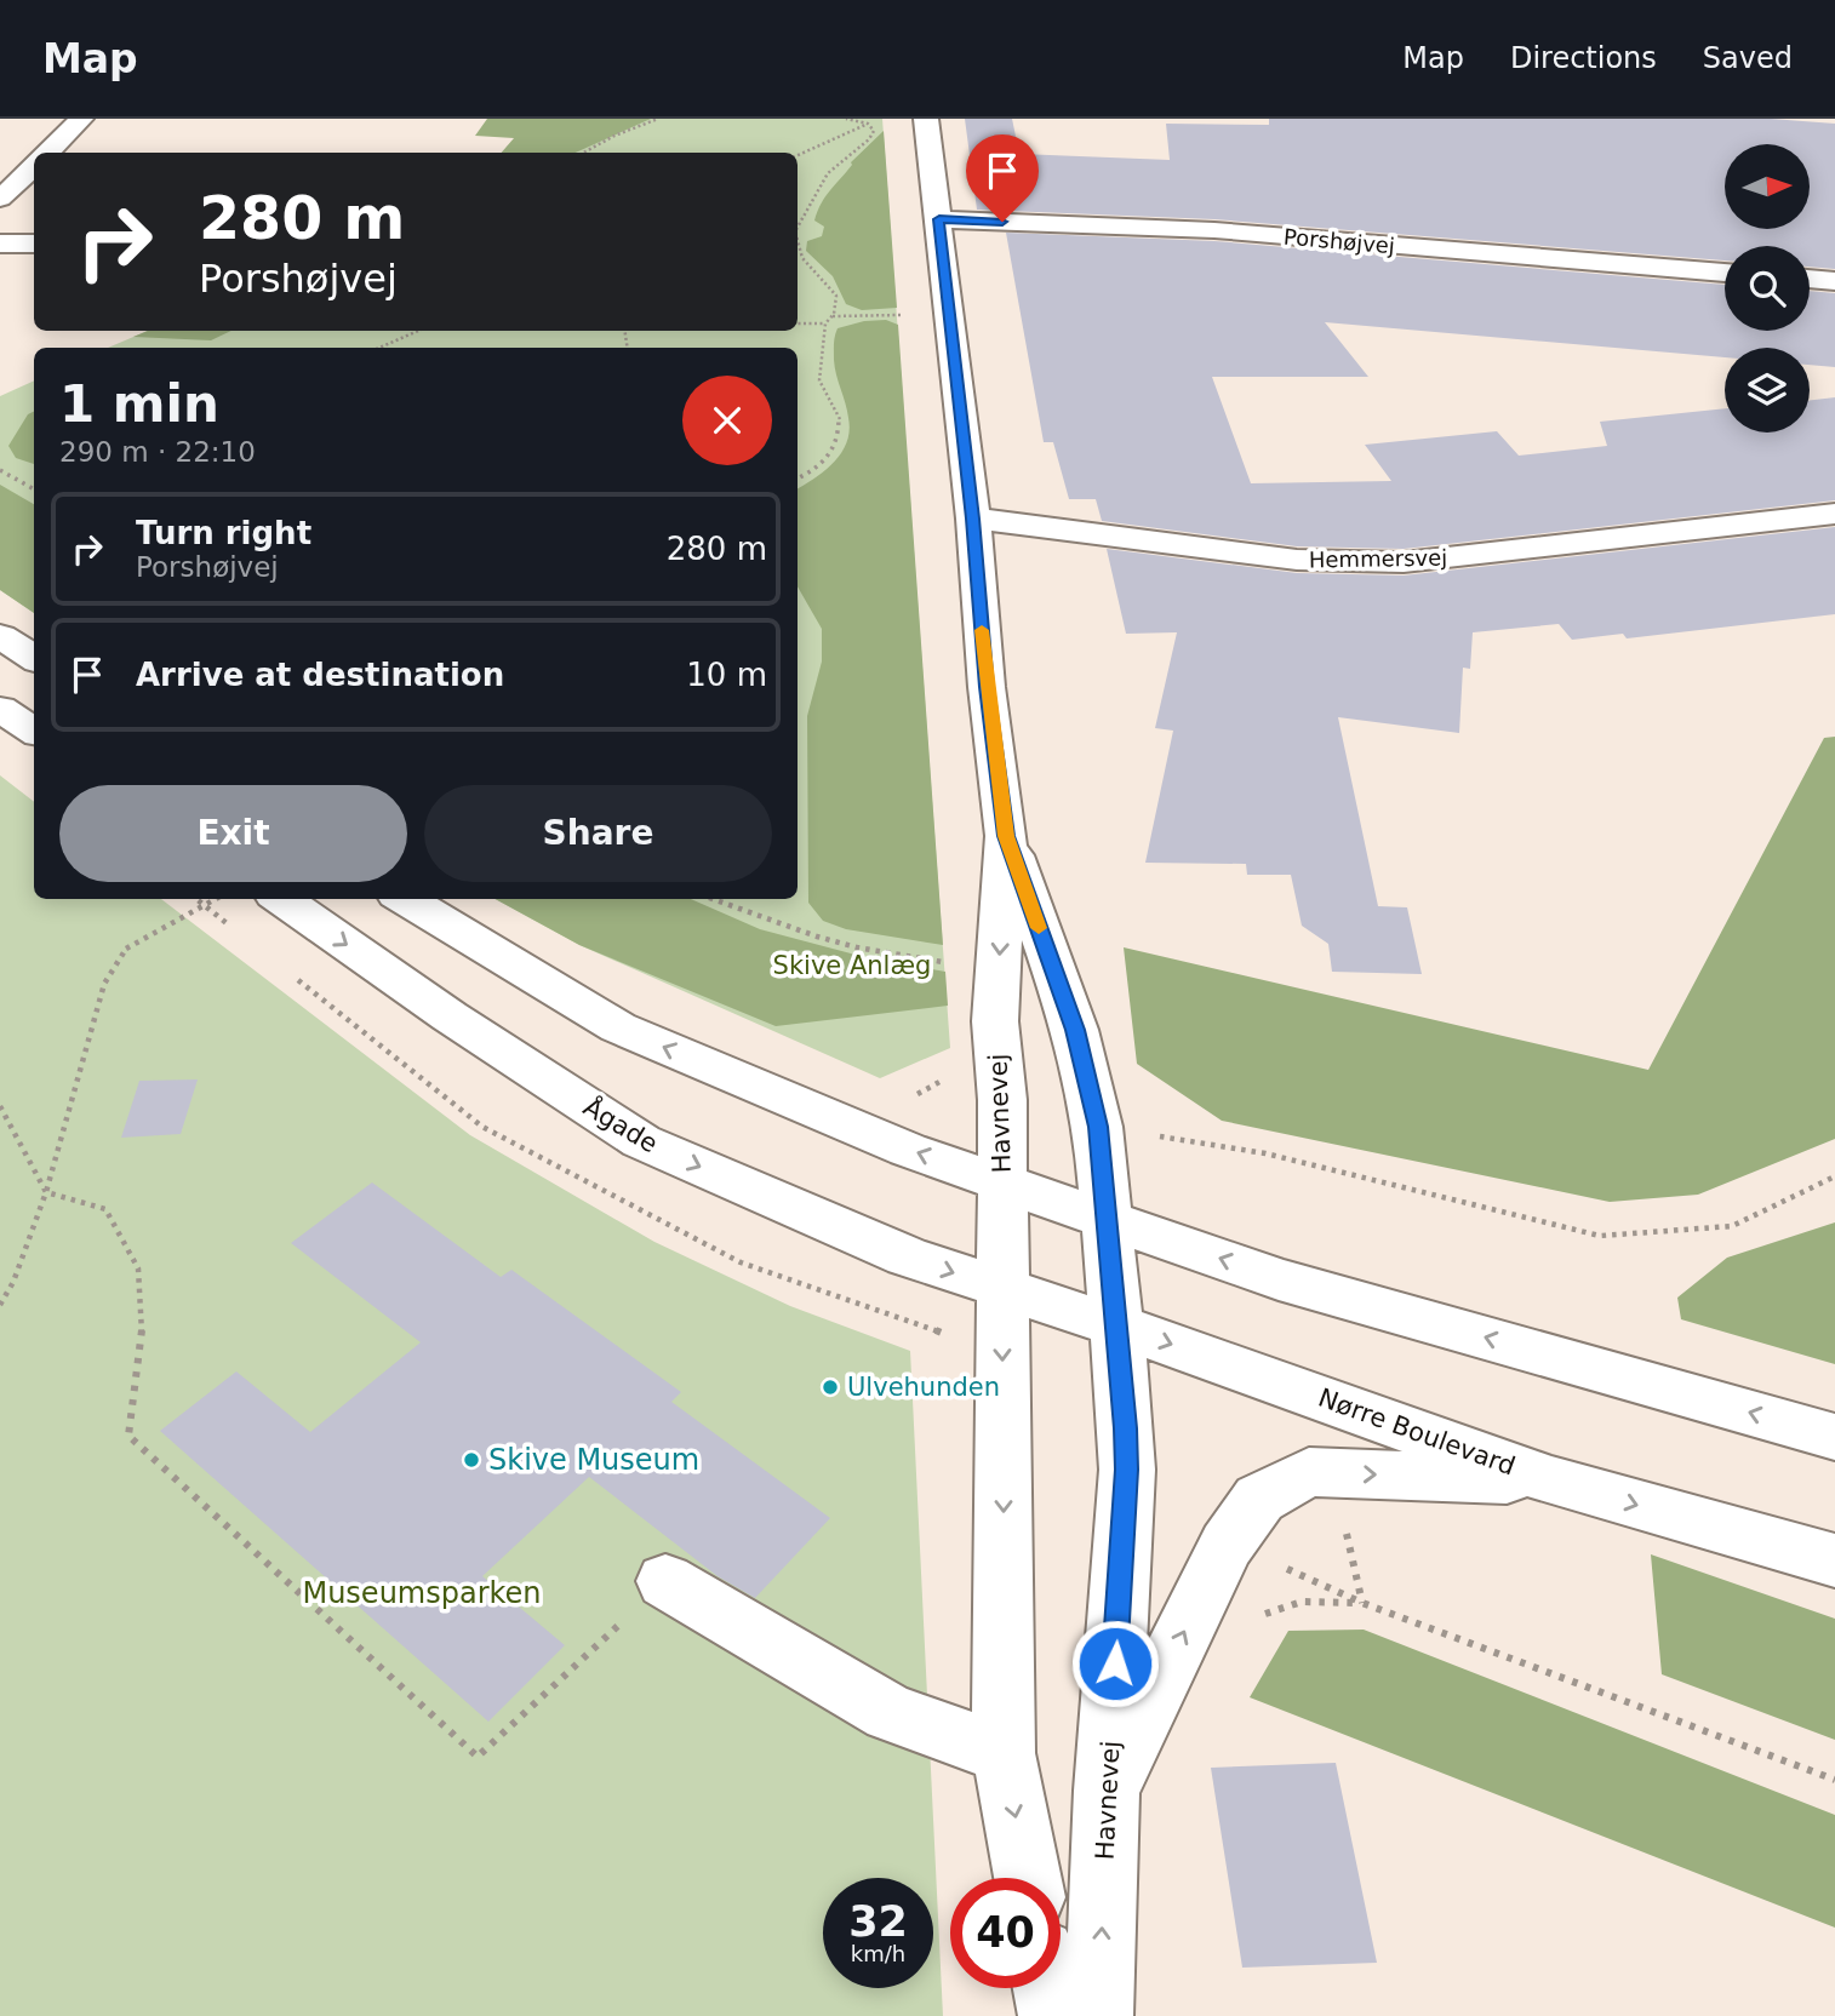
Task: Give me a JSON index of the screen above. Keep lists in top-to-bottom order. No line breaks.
{"streets":{"street":["Porshøjvej","Hemmersvej","Havnevej","Ågade","Nørre Boulevard"]},"crossings":[["Porshøjvej","Havnevej"],["Hemmersvej","Havnevej"],["Havnevej","Ågade"],["Havnevej","Nørre Boulevard"],["Ågade","Nørre Boulevard"]],"parks":["Skive Anlæg","Museumsparken"],"places":["Ulvehunden","Skive Museum"],"north":"right","page":{"header":"Map","nav":["Map","Directions","Saved"],"turn":["280 m","Porshøjvej"],"heading":["1 min","290 m · 22:10"],"list":[{"name":"Turn right","note":"Porshøjvej","value":"280 m"},{"name":"Arrive at destination","value":"10 m"}],"buttons":["Exit","Share"],"speed":"32 km/h","limit":"40"}}
